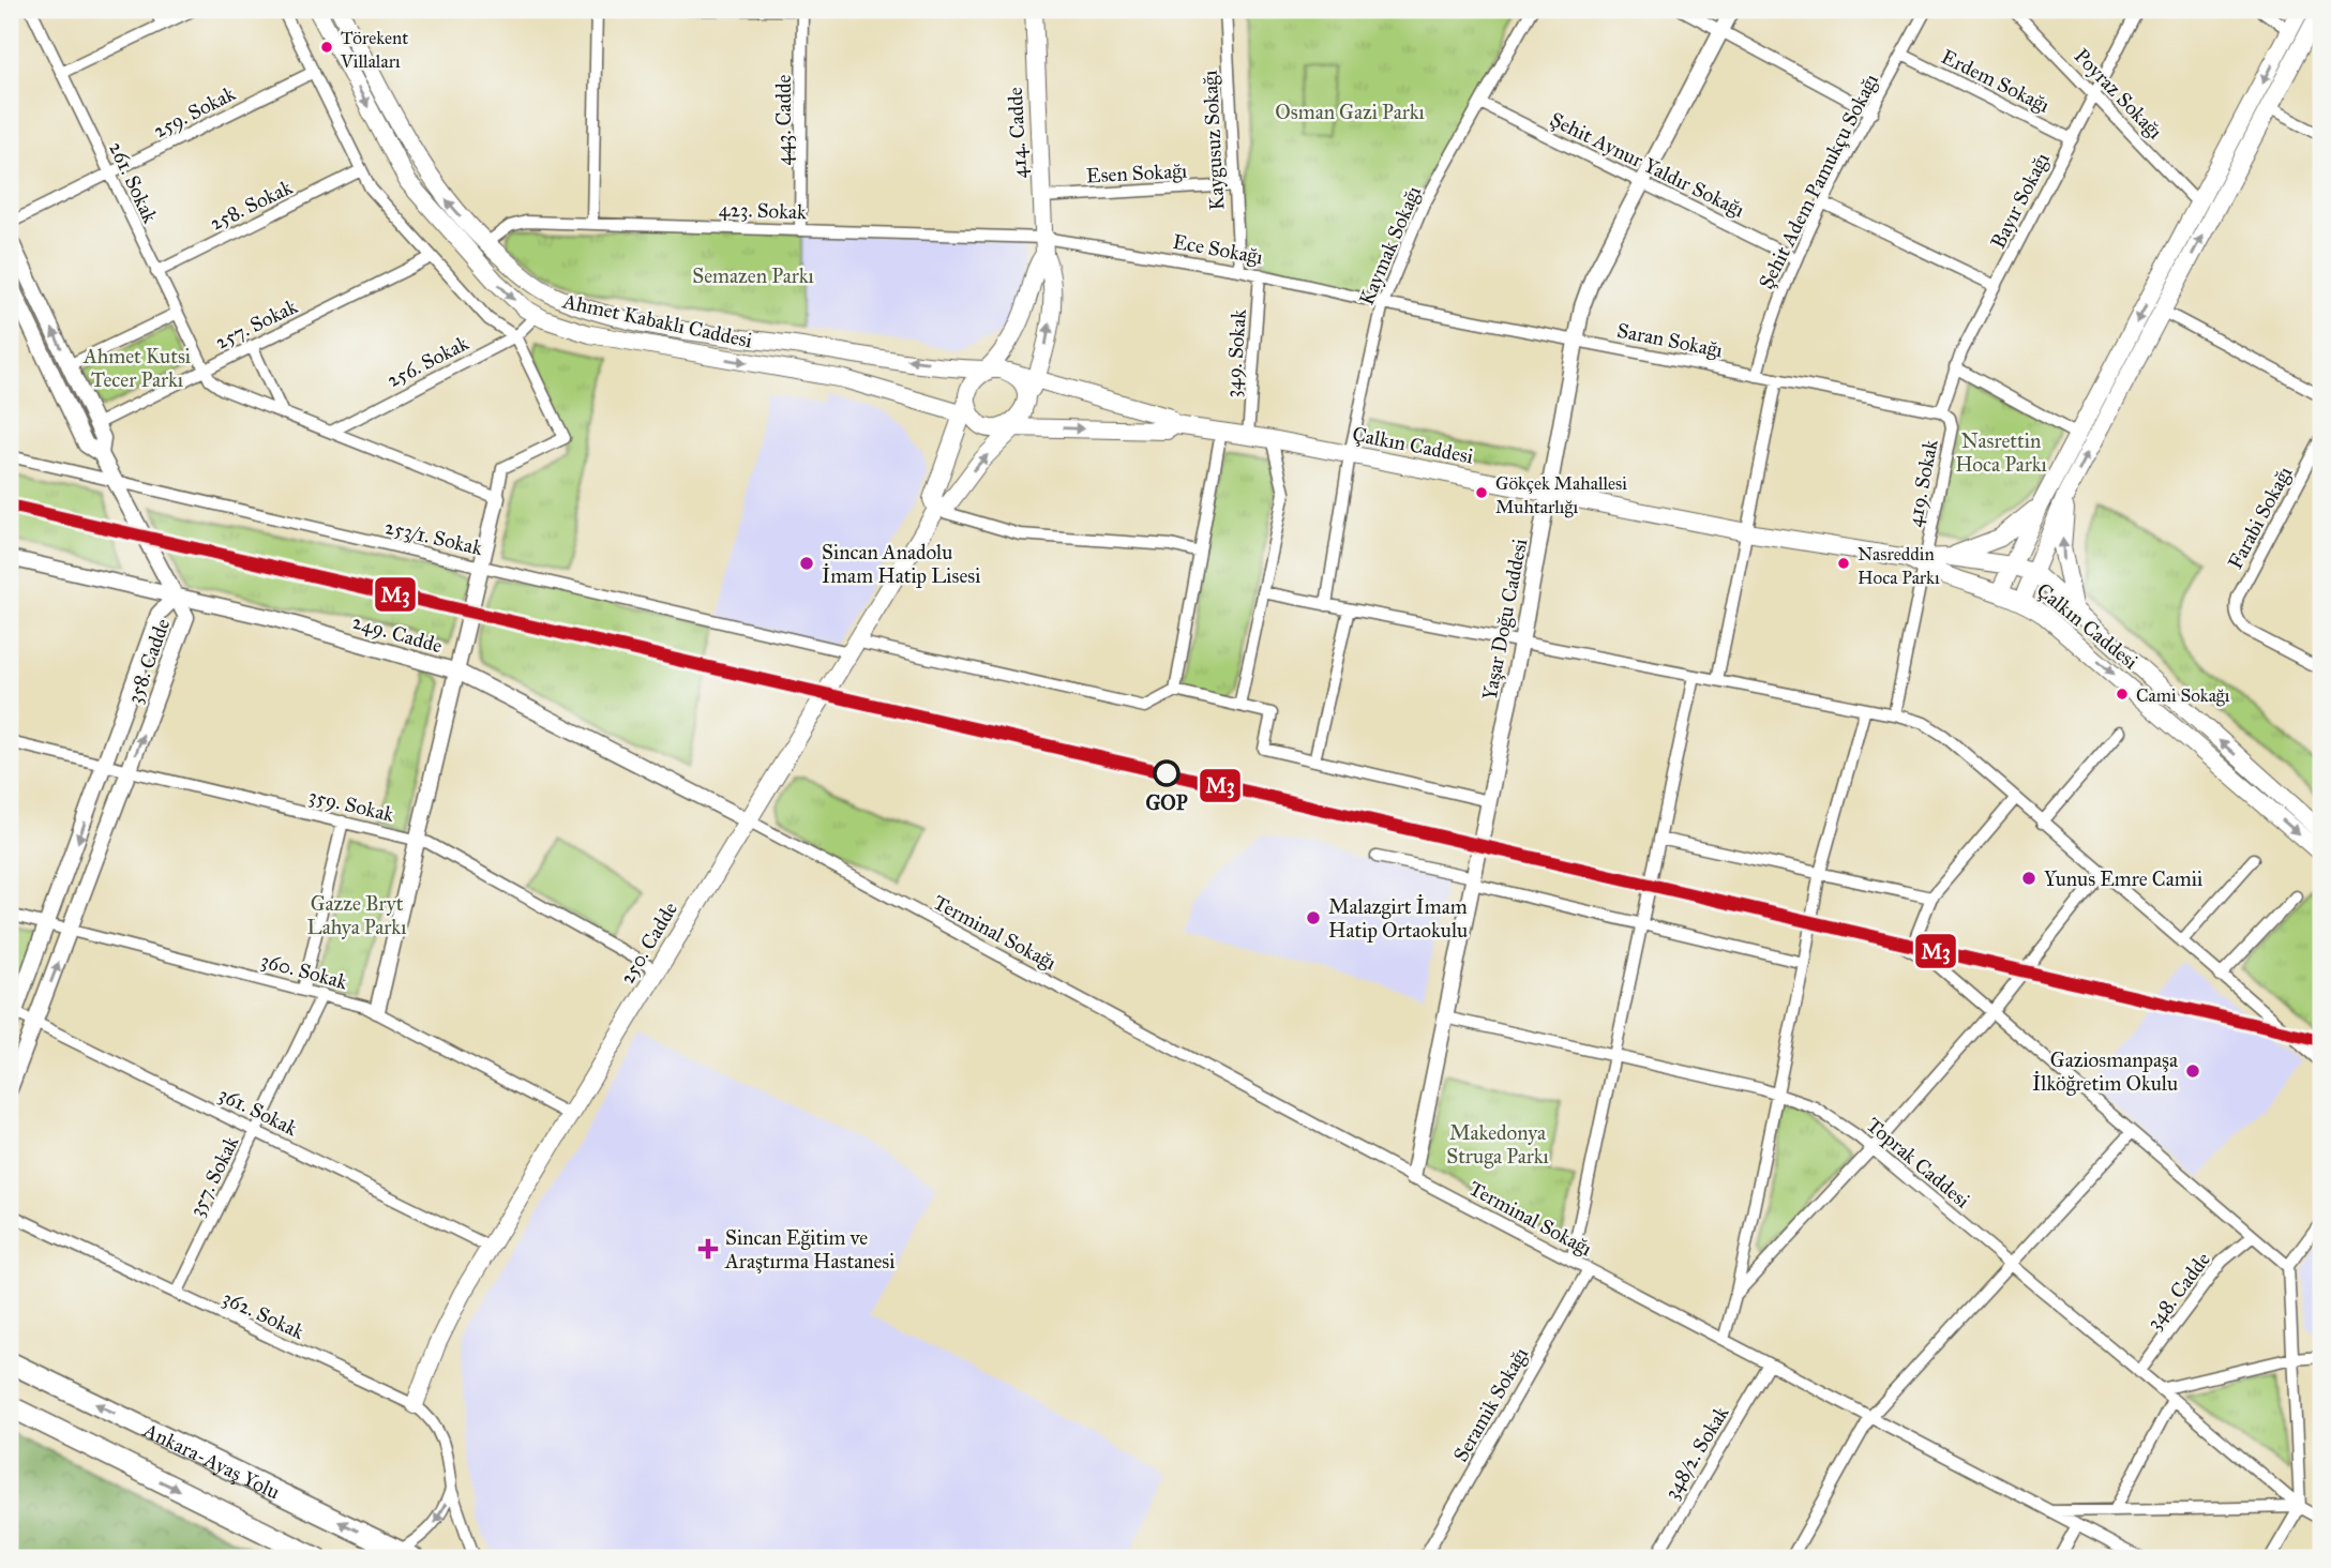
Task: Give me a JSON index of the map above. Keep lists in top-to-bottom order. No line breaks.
{"streets":{"highway":["Ankara-Ayaş Yolu"],"main road":["414. Cadde","Ahmet Kabaklı Caddesi","Çalkın Caddesi","250. Cadde"],"street":["Erdem Sokağı","Poyraz Sokağı","259. Sokak","443. Cadde","Kaygusuz Sokağı","Şehit Aynur Yaldır Sokağı","Esen Sokağı","Şehit Adem Pamukçu Sokağı","261. Sokak","Bayır Sokağı","258. Sokak","423. Sokak","Kaymak Sokağı","Ece Sokağı","257. Sokak","Saran Sokağı","349. Sokak","256. Sokak","419. Sokak","Farabi Sokağı","253/1. Sokak","Yaşar Doğu Caddesi","249. Cadde","358. Cadde","359. Sokak","Terminal Sokağı","360. Sokak","361. Sokak","Toprak Caddesi","357. Sokak","348. Cadde","362. Sokak","Seramik Sokağı","348/2. Sokak"]},"crossings":[["Erdem Sokağı","Şehit Adem Pamukçu Sokağı"],["Erdem Sokağı","Bayır Sokağı"],["Poyraz Sokağı","Bayır Sokağı"],["259. Sokak","261. Sokak"],["443. Cadde","423. Sokak"],["414. Cadde","Esen Sokağı"],["414. Cadde","423. Sokak"],["414. Cadde","Ece Sokağı"],["414. Cadde","Ahmet Kabaklı Caddesi"],["414. Cadde","Çalkın Caddesi"],["414. Cadde","250. Cadde"],["Kaygusuz Sokağı","Esen Sokağı"],["Kaygusuz Sokağı","Ece Sokağı"],["Şehit Aynur Yaldır Sokağı","Şehit Adem Pamukçu Sokağı"],["Şehit Aynur Yaldır Sokağı","Kaymak Sokağı"],["Şehit Aynur Yaldır Sokağı","Yaşar Doğu Caddesi"],["Şehit Adem Pamukçu Sokağı","Saran Sokağı"],["261. Sokak","258. Sokak"],["261. Sokak","257. Sokak"],["Bayır Sokağı","Saran Sokağı"],["Bayır Sokağı","419. Sokak"],["423. Sokak","Ece Sokağı"],["423. Sokak","Ahmet Kabaklı Caddesi"],["Kaymak Sokağı","Ece Sokağı"],["Kaymak Sokağı","Saran Sokağı"],["Kaymak Sokağı","Çalkın Caddesi"],["Ece Sokağı","Saran Sokağı"],["Ece Sokağı","349. Sokak"],["Ahmet Kabaklı Caddesi","256. Sokak"],["Ahmet Kabaklı Caddesi","Çalkın Caddesi"],["Ahmet Kabaklı Caddesi","250. Cadde"],["Saran Sokağı","419. Sokak"],["Saran Sokağı","Yaşar Doğu Caddesi"],["349. Sokak","Çalkın Caddesi"],["Çalkın Caddesi","419. Sokak"],["Çalkın Caddesi","Yaşar Doğu Caddesi"],["Çalkın Caddesi","250. Cadde"],["253/1. Sokak","250. Cadde"],["Yaşar Doğu Caddesi","Terminal Sokağı"],["Yaşar Doğu Caddesi","Toprak Caddesi"],["249. Cadde","358. Cadde"],["249. Cadde","Terminal Sokağı"],["249. Cadde","250. Cadde"],["358. Cadde","359. Sokak"],["358. Cadde","360. Sokak"],["358. Cadde","361. Sokak"],["359. Sokak","250. Cadde"],["Terminal Sokağı","250. Cadde"],["Terminal Sokağı","Seramik Sokağı"],["Terminal Sokağı","348/2. Sokak"],["250. Cadde","360. Sokak"],["250. Cadde","361. Sokak"],["250. Cadde","362. Sokak"],["360. Sokak","357. Sokak"],["361. Sokak","357. Sokak"],["Toprak Caddesi","348. Cadde"],["357. Sokak","362. Sokak"]],"parks":["Osman Gazi Parkı","Semazen Parkı","Ahmet Kutsi Tecer Parkı","Nasrettin Hoca Parkı","Gazze Bryt Lahya Parkı","Makedonya Struga Parkı"],"places":{"other":["Törekent Villaları","Gökçek Mahallesi Muhtarlığı","Sincan Anadolu İmam Hatip Lisesi","Nasreddin Hoca Parkı","Cami Sokağı","GOP","Yunus Emre Camii","Malazgirt İmam Hatip Ortaokulu","Gaziosmanpaşa İlköğretim Okulu"],"health":["Sincan Eğitim ve Araştırma Hastanesi"]},"lines":["transit line M3"]}
